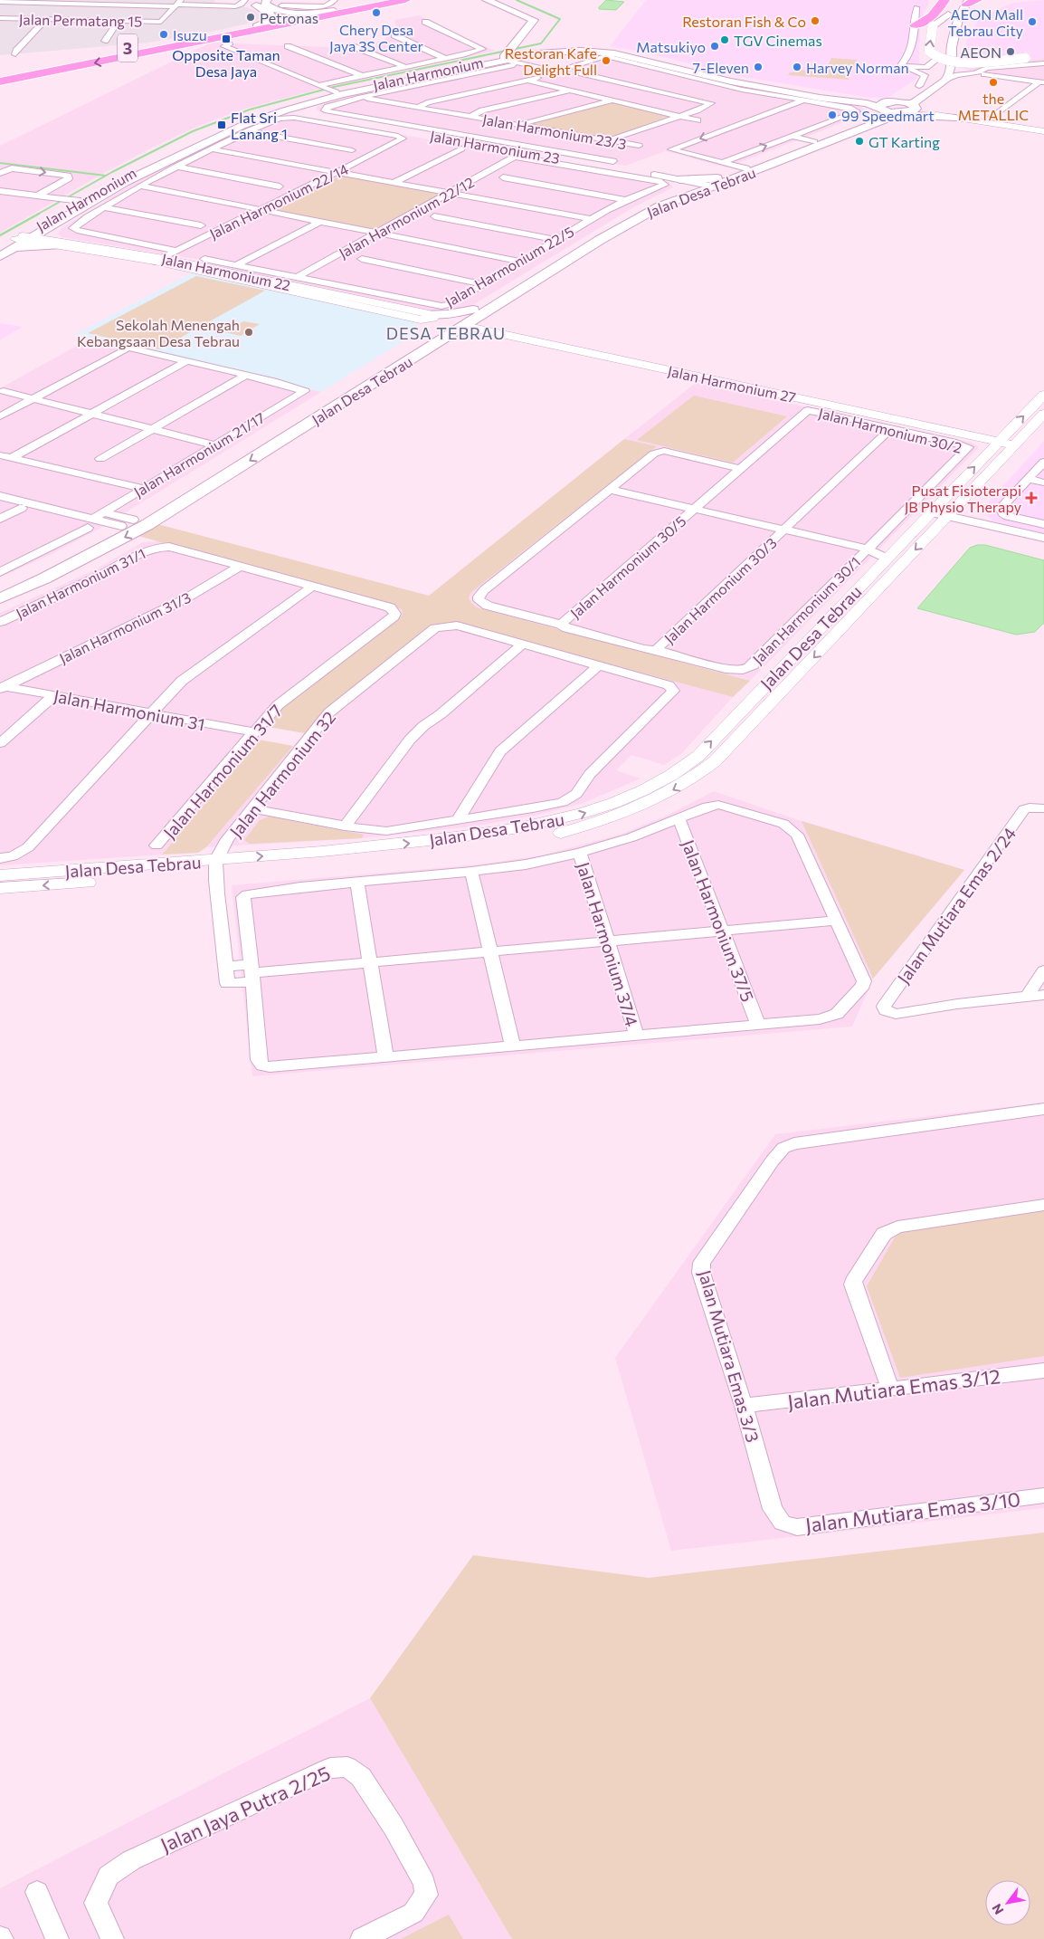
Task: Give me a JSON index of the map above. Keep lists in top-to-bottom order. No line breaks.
{"streets":{"highway":["3"],"main road":["Jalan Harmonium","Jalan Desa Tebrau"],"street":["Jalan Permatang 15","Jalan Harmonium 23/3","Jalan Harmonium 23","Jalan Harmonium 22/14","Jalan Harmonium 22/12","Jalan Harmonium 22/5","Jalan Harmonium 22","Jalan Harmonium 27","Jalan Harmonium 30/2","Jalan Harmonium 21/17","Jalan Harmonium 30/5","Jalan Harmonium 31/1","Jalan Harmonium 30/3","Jalan Harmonium 30/1","Jalan Harmonium 31/3","Jalan Harmonium 31","Jalan Harmonium 31/7","Jalan Harmonium 32","Jalan Mutiara Emas 2/24","Jalan Harmonium 37/5","Jalan Harmonium 37/4","Jalan Mutiara Emas 3/3","Jalan Mutiara Emas 3/12","Jalan Mutiara Emas 3/10","Jalan Jaya Putra 2/25"]},"crossings":[["Jalan Harmonium","Jalan Harmonium 23"],["Jalan Harmonium","Jalan Desa Tebrau"],["Jalan Harmonium","Jalan Harmonium 22"],["Jalan Harmonium 23","Jalan Desa Tebrau"],["Jalan Harmonium 23","Jalan Harmonium 22/12"],["Jalan Harmonium 23","Jalan Harmonium 22/5"],["Jalan Desa Tebrau","Jalan Harmonium 27"],["Jalan Desa Tebrau","Jalan Harmonium 32"],["Jalan Harmonium 22/14","Jalan Harmonium 22"],["Jalan Harmonium 22/12","Jalan Harmonium 22/5"],["Jalan Harmonium 30/2","Jalan Harmonium 30/5"],["Jalan Harmonium 30/2","Jalan Harmonium 30/3"],["Jalan Harmonium 30/2","Jalan Harmonium 30/1"],["Jalan Harmonium 31/1","Jalan Harmonium 31/3"],["Jalan Harmonium 30/3","Jalan Harmonium 30/1"],["Jalan Harmonium 31/3","Jalan Harmonium 31"],["Jalan Harmonium 31","Jalan Harmonium 31/7"],["Jalan Mutiara Emas 3/3","Jalan Mutiara Emas 3/12"],["Jalan Mutiara Emas 3/3","Jalan Mutiara Emas 3/10"]],"districts":["DESA TEBRAU"],"places":{"other":["Chery Desa Jaya 3S Center","Petronas","Restoran Fish & Co","AEON Mall Tebrau City","Isuzu","TGV Cinemas","Matsukiyo","AEON","Restoran Kafe Delight Full","7-Eleven","Harvey Norman","the METALLIC","99 Speedmart","GT Karting","Sekolah Menengah Kebangsaan Desa Tebrau"],"transit":["Opposite Taman Desa Jaya","Flat Sri Lanang 1"],"health":["Pusat Fisioterapi JB Physio Therapy"]},"north":"bottom left"}
